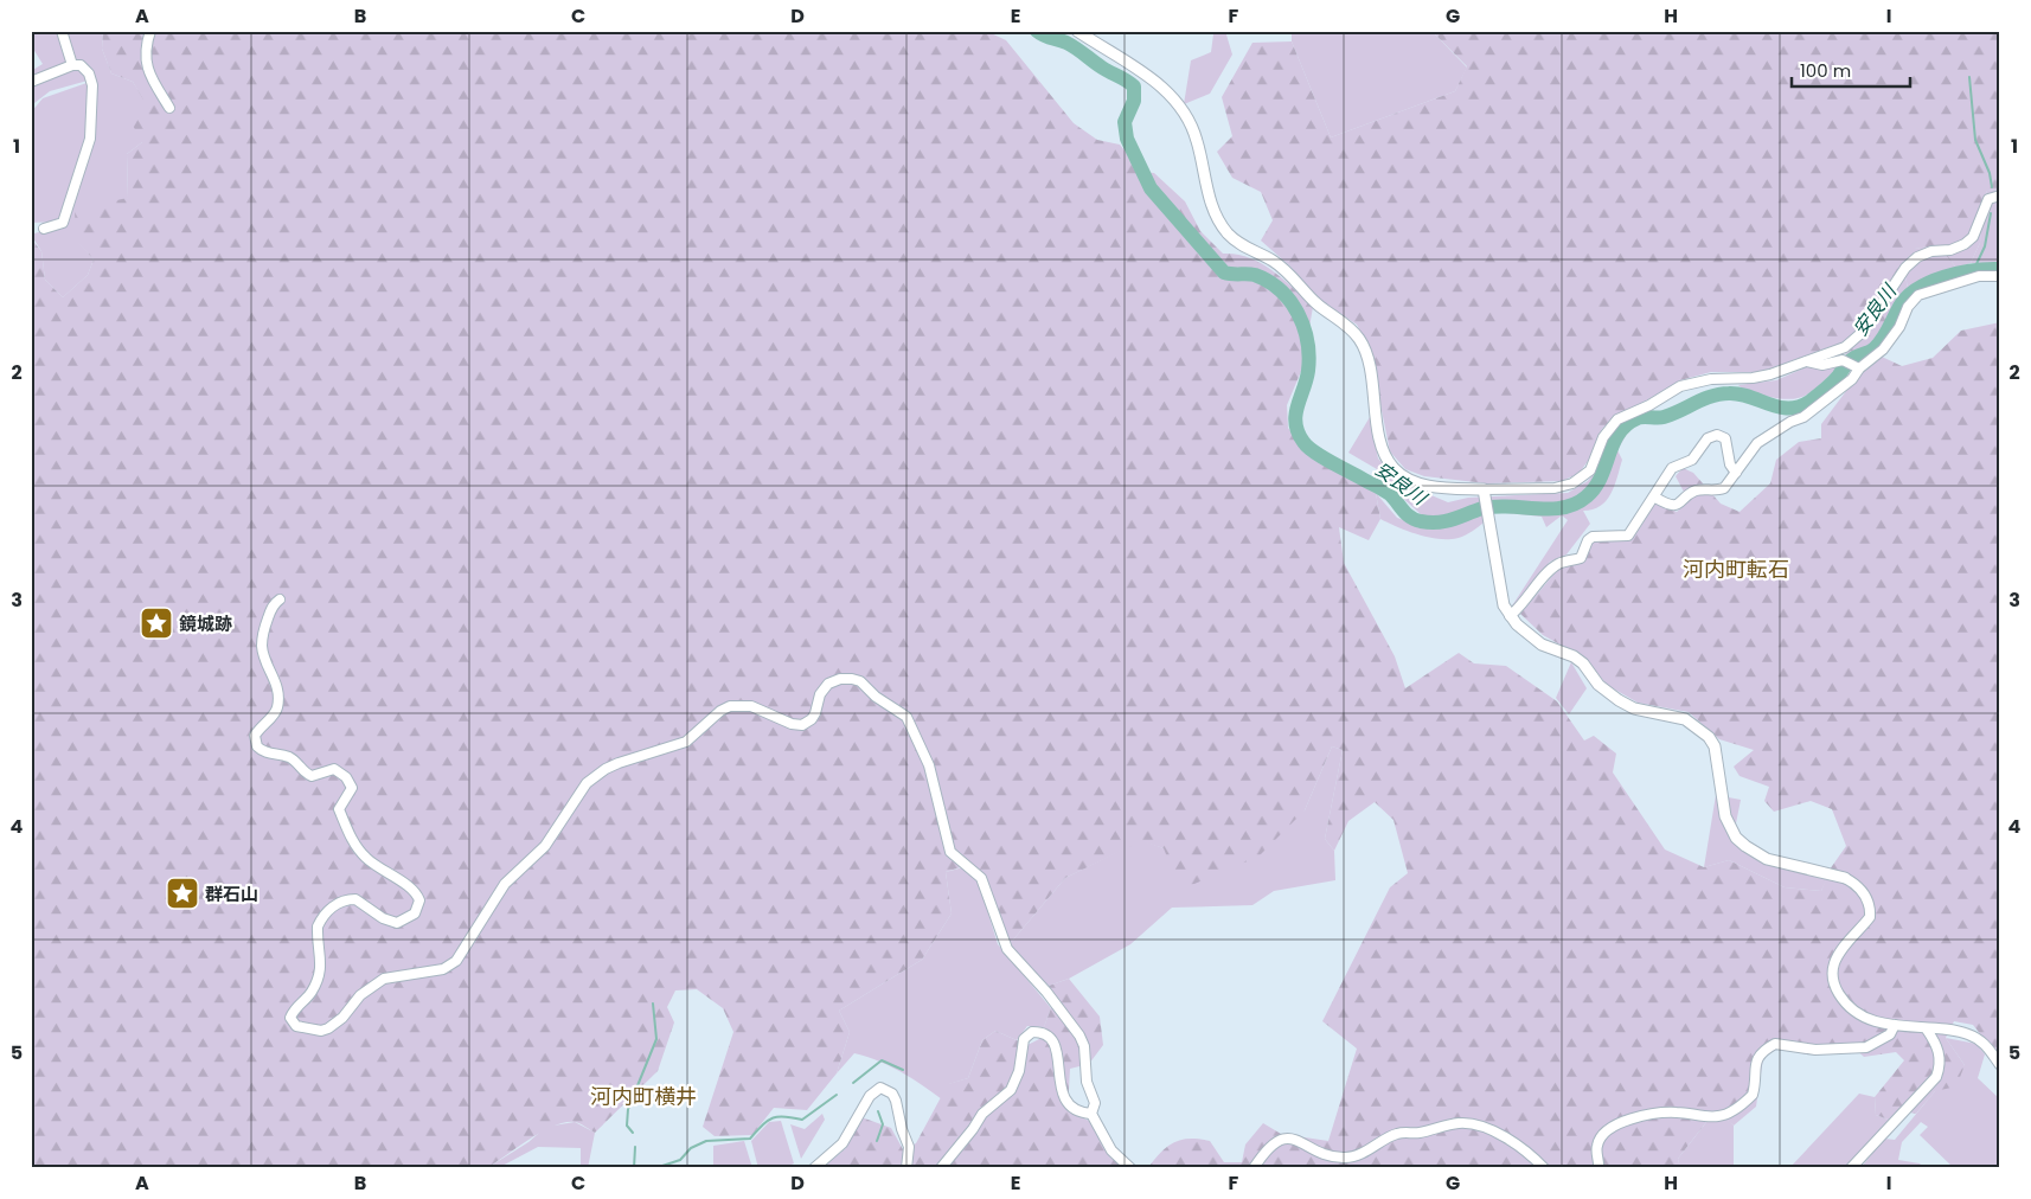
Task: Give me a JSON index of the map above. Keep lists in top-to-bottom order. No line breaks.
{"districts":["河内町転石","河内町横井"],"water":["安良川"],"places":{"place":["鏡城跡","群石山"]},"scale_bar":"100 m","grid":{"columns":["A","B","C","D","E","F","G","H","I"],"rows":["1","2","3","4","5"]}}
